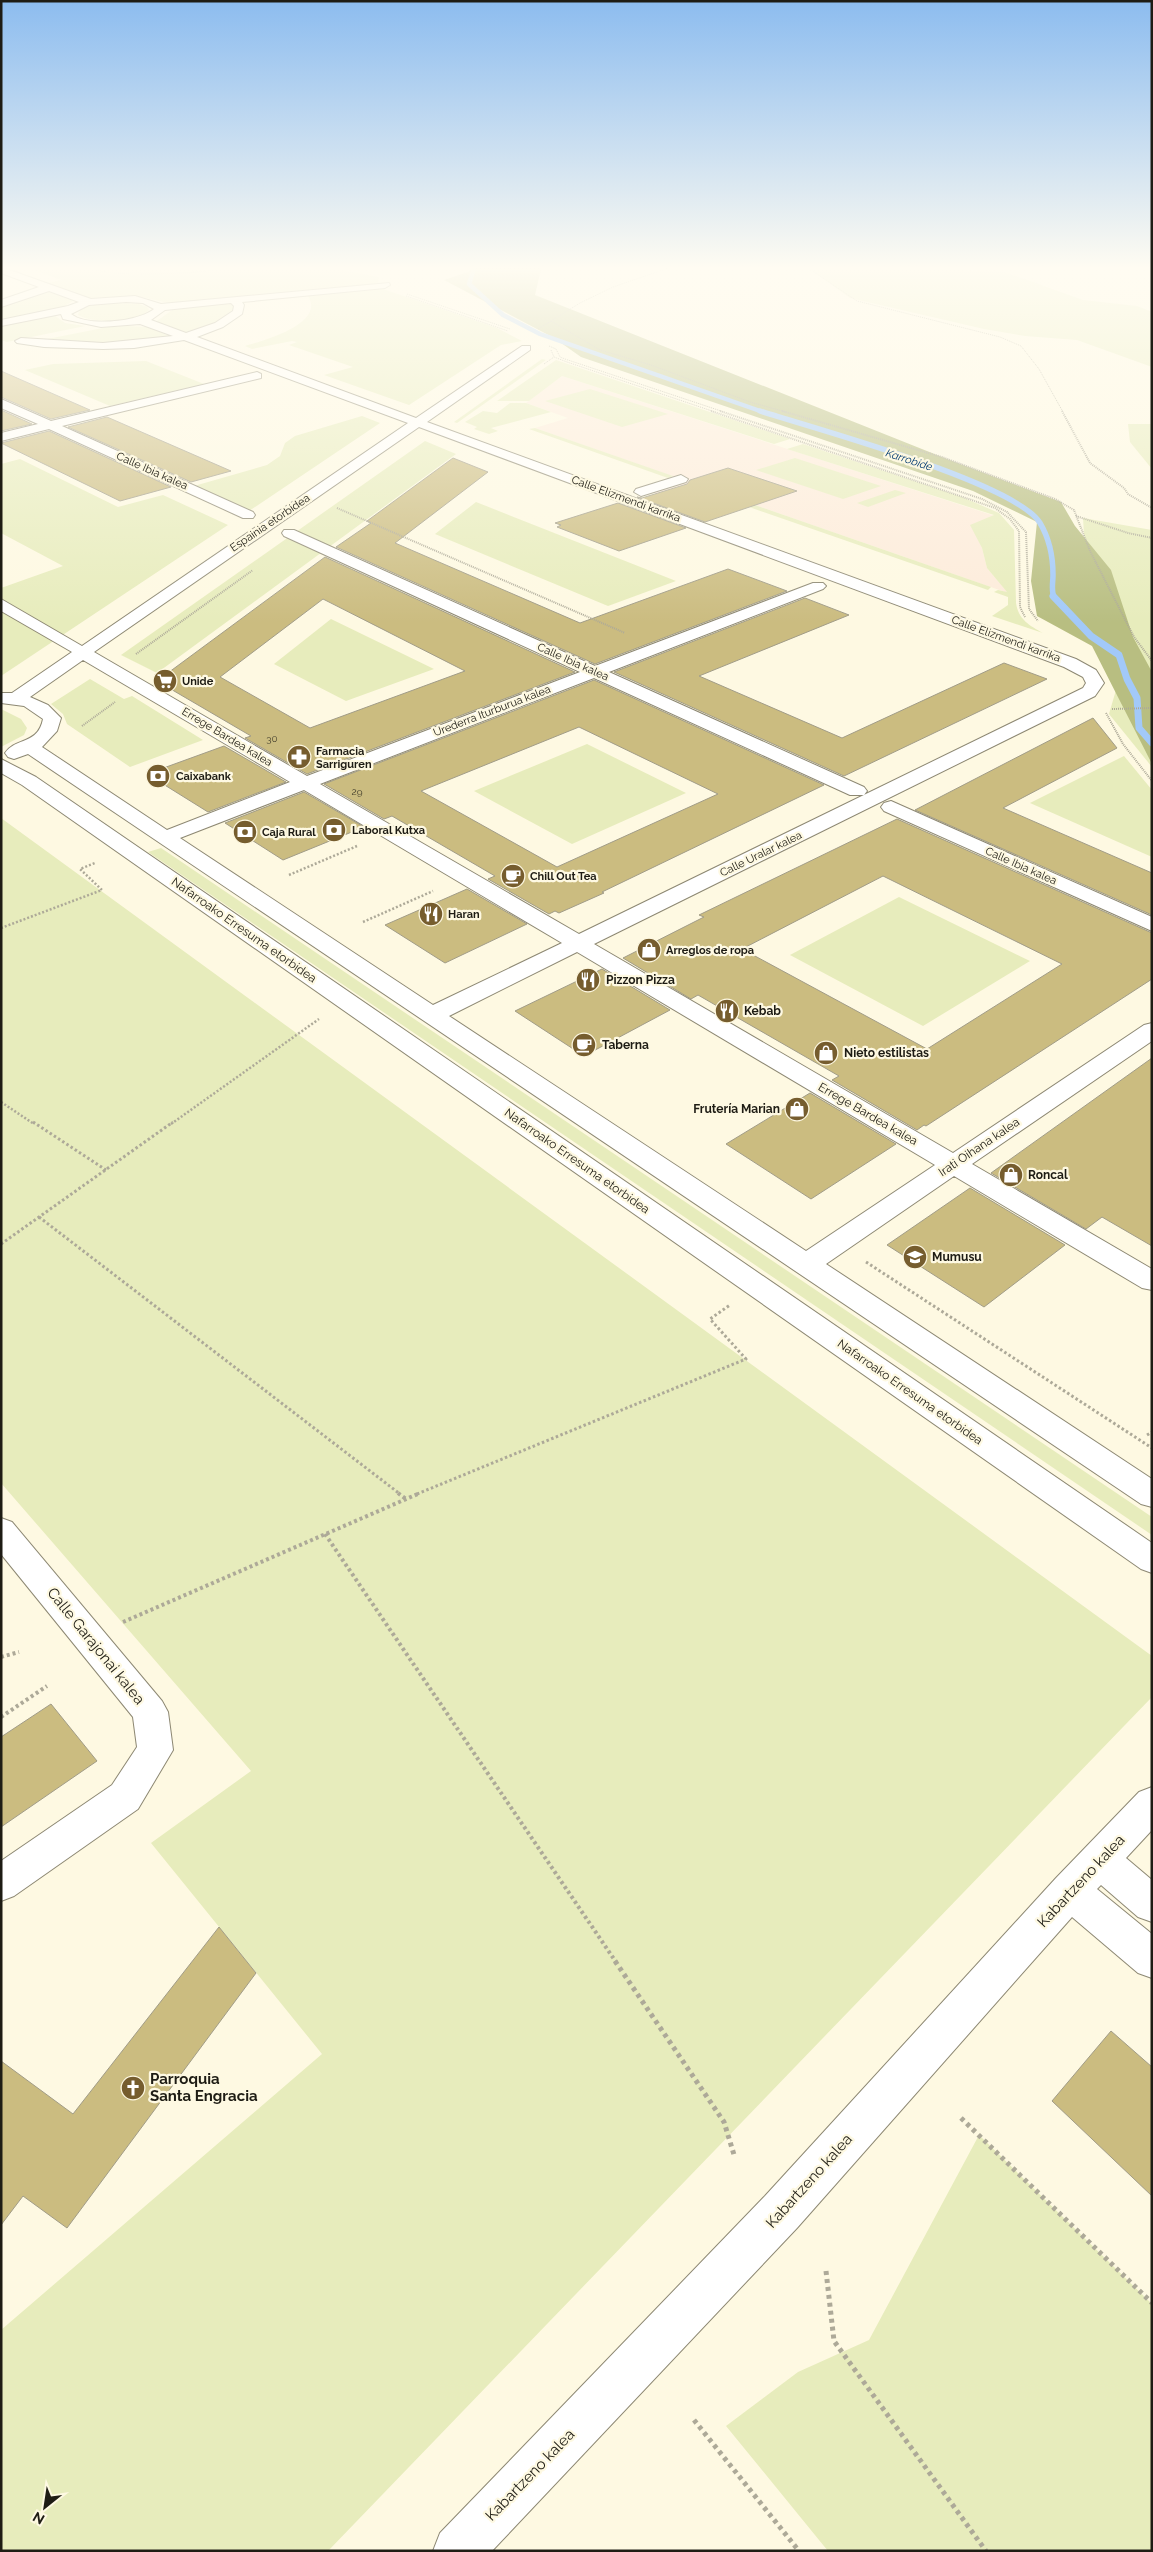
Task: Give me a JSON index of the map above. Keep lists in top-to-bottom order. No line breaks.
{"streets":{"street":["Calle Ibia kalea","Calle Elizmendi karrika","Espainia etorbidea","Urederra Iturburua kalea","Errege Bardea kalea","Calle Uralar kalea","Nafarroako Erresuma etorbidea","Irati Oihana kalea","Calle Garajonai kalea","Kabartzeno kalea"]},"crossings":[["Calle Ibia kalea","Urederra Iturburua kalea"],["Calle Elizmendi karrika","Espainia etorbidea"],["Calle Elizmendi karrika","Calle Uralar kalea"],["Urederra Iturburua kalea","Errege Bardea kalea"],["Errege Bardea kalea","Irati Oihana kalea"]],"water":["Karrobide"],"places":{"supermarket":["Unide"],"pharmacy":["Farmacia Sarriguren"],"bank":["Caixabank","Laboral Kutxa","Caja Rural"],"cafe":["Chill Out Tea","Taberna"],"restaurant":["Haran","Pizzon Pizza","Kebab"],"shop":["Arreglos de ropa","Nieto estilistas","Frutería Marian","Roncal"],"school or university":["Mumusu"],"church":["Parroquia Santa Engracia"]},"house_numbers":["30","29"],"north":"bottom left"}
